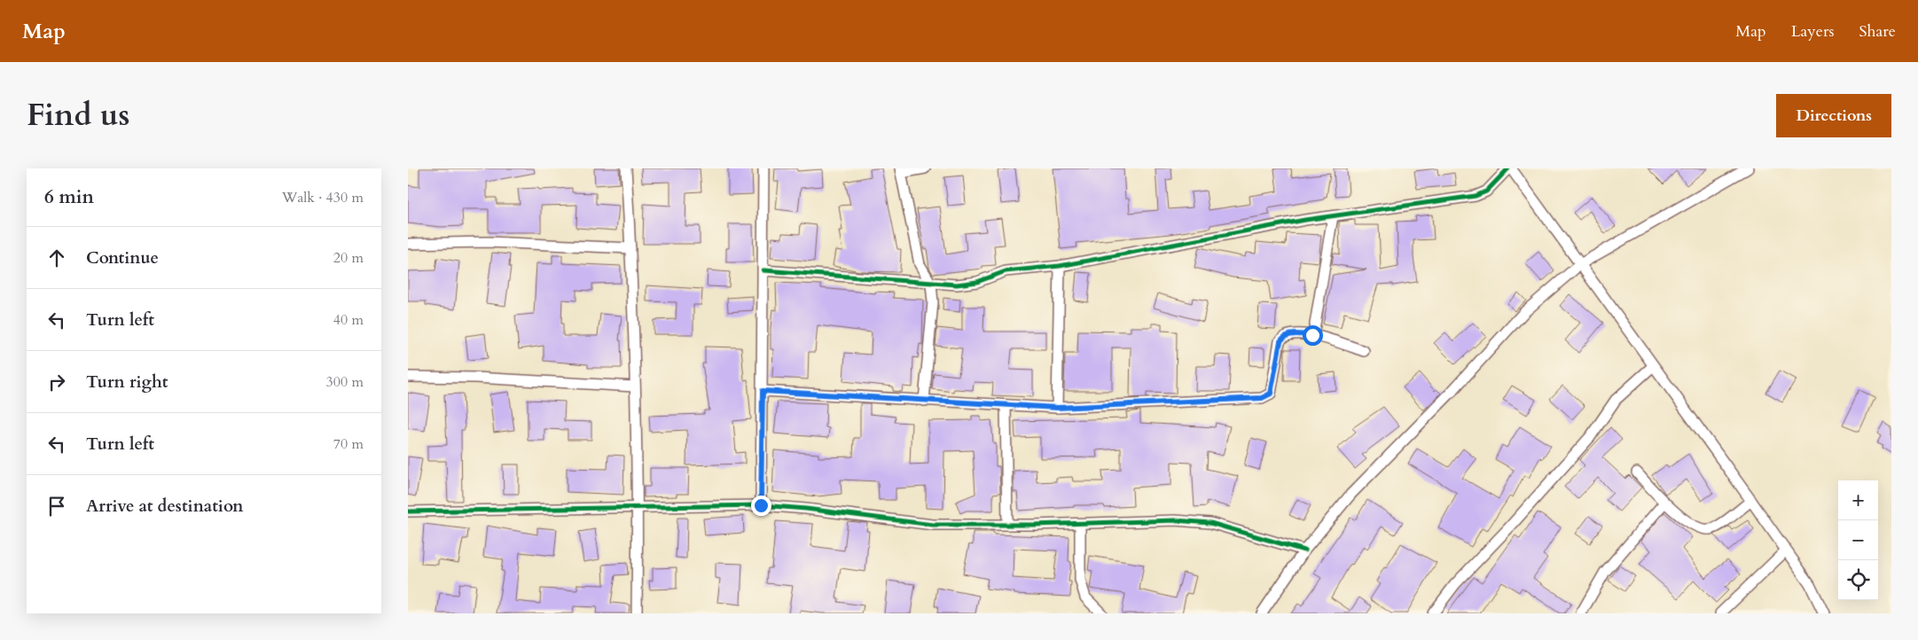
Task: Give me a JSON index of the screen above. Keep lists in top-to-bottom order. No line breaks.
{"page":{"header":"Map","nav":["Map","Layers","Share"],"title":"Find us","buttons":"Directions","heading":["6 min","Walk · 430 m"],"list":[["Continue","20 m"],["Turn left","40 m"],["Turn right","300 m"],["Turn left","70 m"],"Arrive at destination"],"map_buttons":["+","−"]}}
